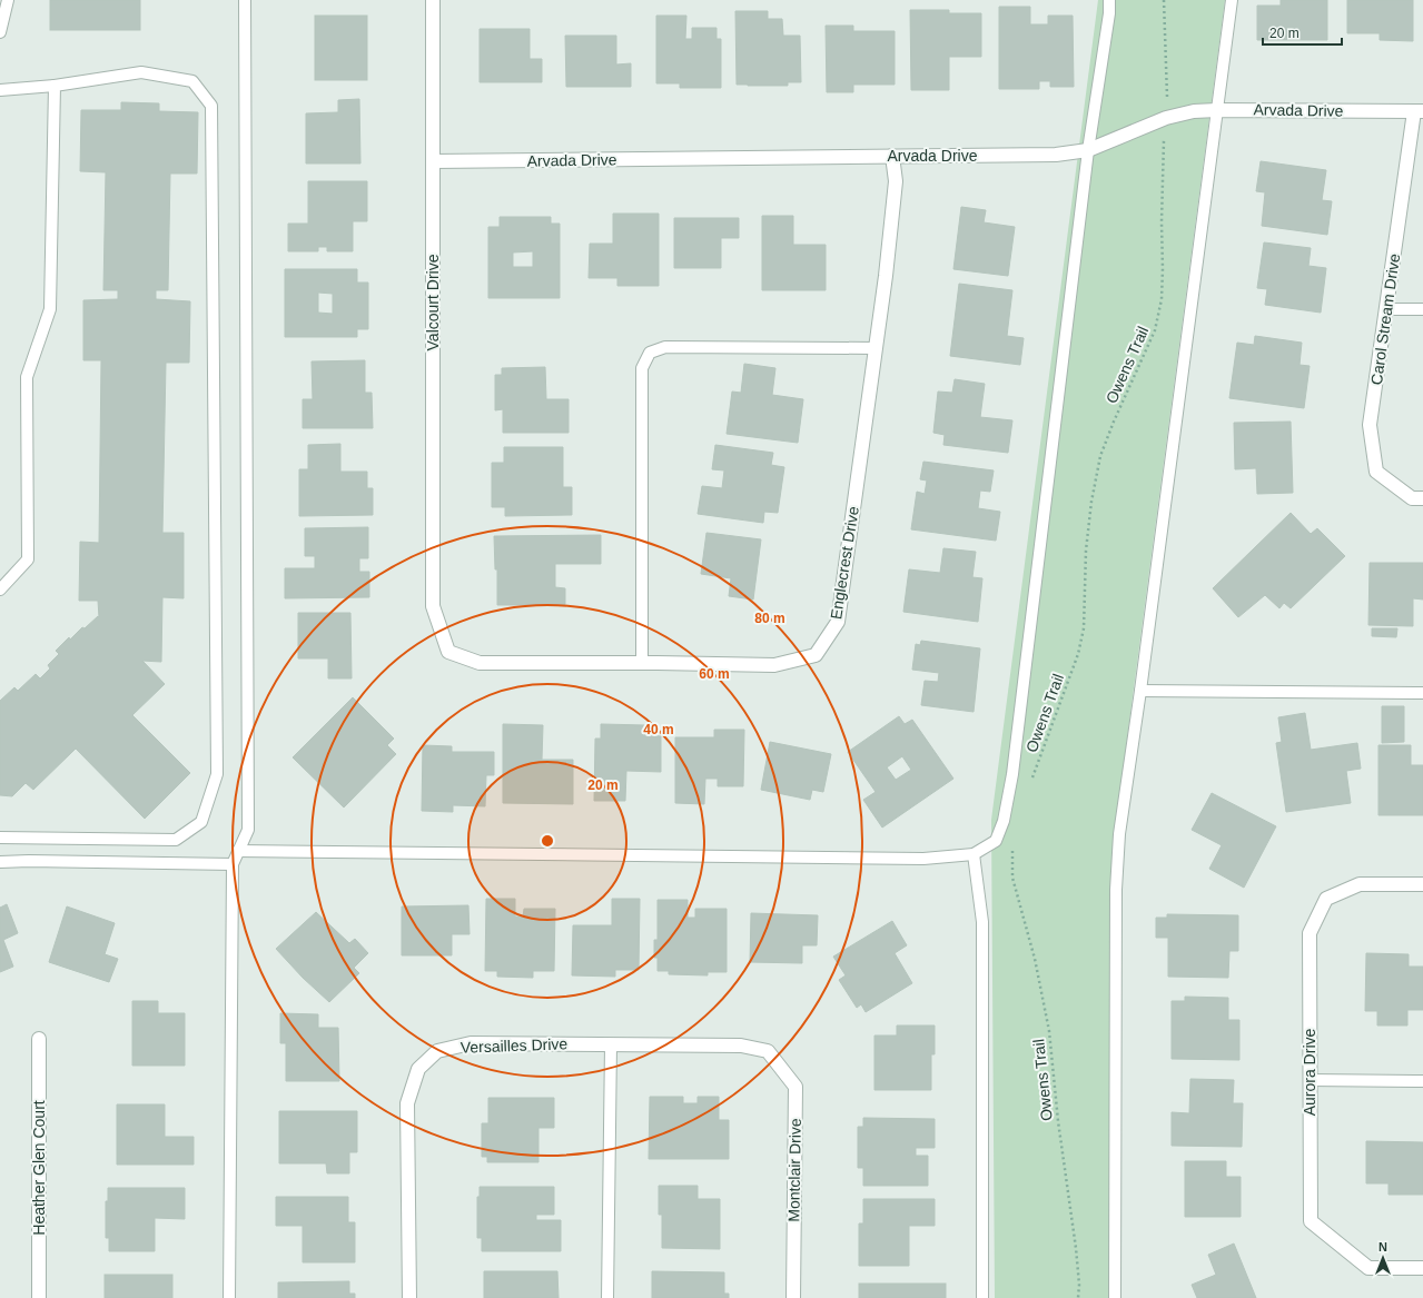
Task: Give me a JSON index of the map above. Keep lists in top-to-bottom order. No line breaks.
{"streets":{"street":["Arvada Drive","Valcourt Drive","Carol Stream Drive","Englecrest Drive","Versailles Drive","Aurora Drive","Heather Glen Court","Montclair Drive"],"path":["Owens Trail"]},"crossings":[["Arvada Drive","Valcourt Drive"],["Arvada Drive","Carol Stream Drive"],["Arvada Drive","Englecrest Drive"],["Valcourt Drive","Englecrest Drive"],["Versailles Drive","Montclair Drive"]],"scale_bar":"20 m","north":"top","rings":["80 m","60 m","40 m","20 m"]}
